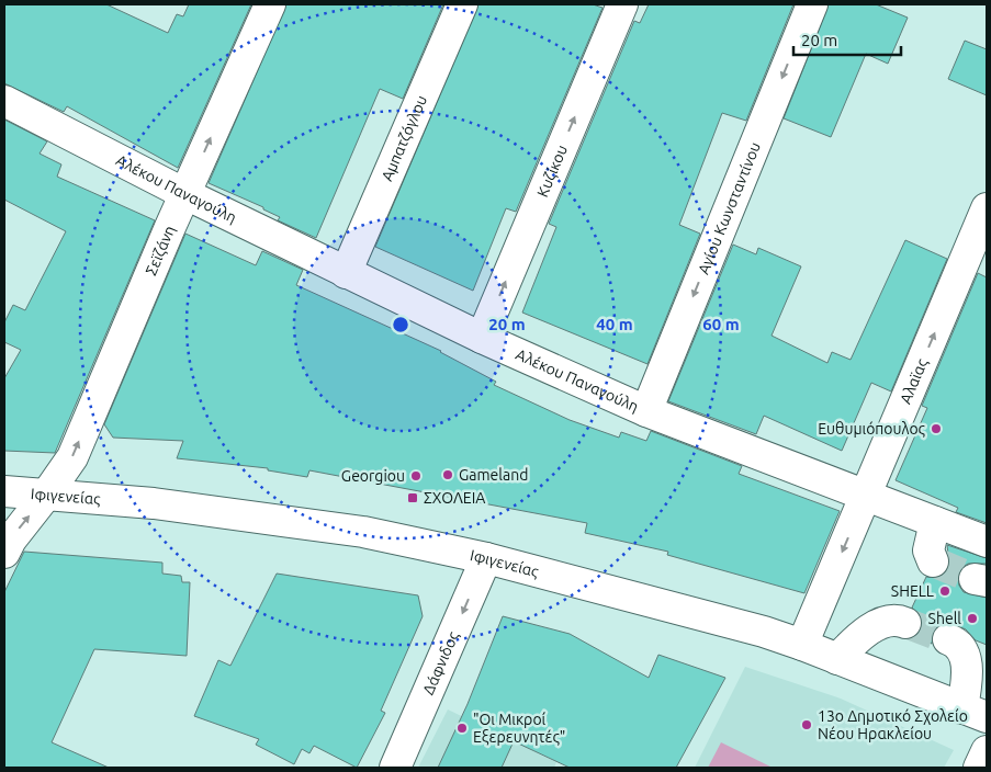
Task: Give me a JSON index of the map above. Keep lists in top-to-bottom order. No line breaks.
{"streets":{"street":["Αμπατζόγλου","Κυζίκου","Αλέκου Παναγούλη","Αγίου Κωνσταντίνου","Σεϊζάνη","Αλαϊας","Ιφιγενείας","Δάφνιδος"]},"crossings":[["Αμπατζόγλου","Αλέκου Παναγούλη"],["Κυζίκου","Αλέκου Παναγούλη"],["Αλέκου Παναγούλη","Αγίου Κωνσταντίνου"],["Αλέκου Παναγούλη","Σεϊζάνη"],["Αλέκου Παναγούλη","Αλαϊας"],["Σεϊζάνη","Ιφιγενείας"],["Αλαϊας","Ιφιγενείας"],["Ιφιγενείας","Δάφνιδος"]],"one_way":["Κυζίκου","Αγίου Κωνσταντίνου","Σεϊζάνη","Δάφνιδος"],"places":{"other":["Ευθυμιόπουλος","Gameland","Georgiou","SHELL","Shell","13ο Δημοτικό Σχολείο Νέου Ηρακλείου","\"Οι Μικροί Εξερευνητές\""],"transit":["ΣΧΟΛΕΙΑ"]},"scale_bar":"20 m","rings":["20 m","40 m","60 m"]}
